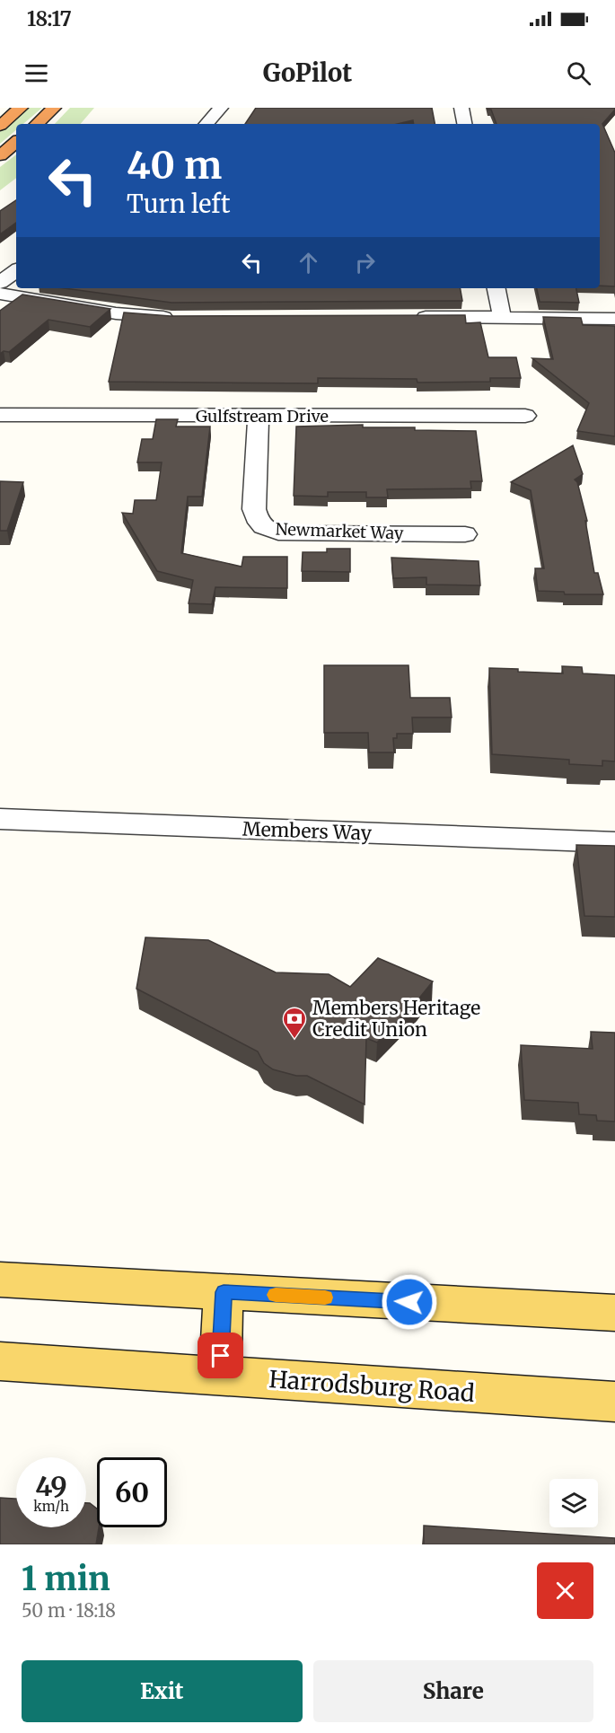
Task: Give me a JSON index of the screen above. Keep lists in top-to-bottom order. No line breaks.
{"streets":{"main road":["Harrodsburg Road"],"street":["Gulfstream Drive","Newmarket Way","Members Way"]},"crossings":[["Gulfstream Drive","Newmarket Way"]],"places":{"bank":["Members Heritage Credit Union"]},"page":{"status":"18:17","header":"GoPilot","turn":["40 m","Turn left"],"speed":"49 km/h","limit":"60","heading":["1 min","50 m · 18:18"],"buttons":["Exit","Share"]}}
